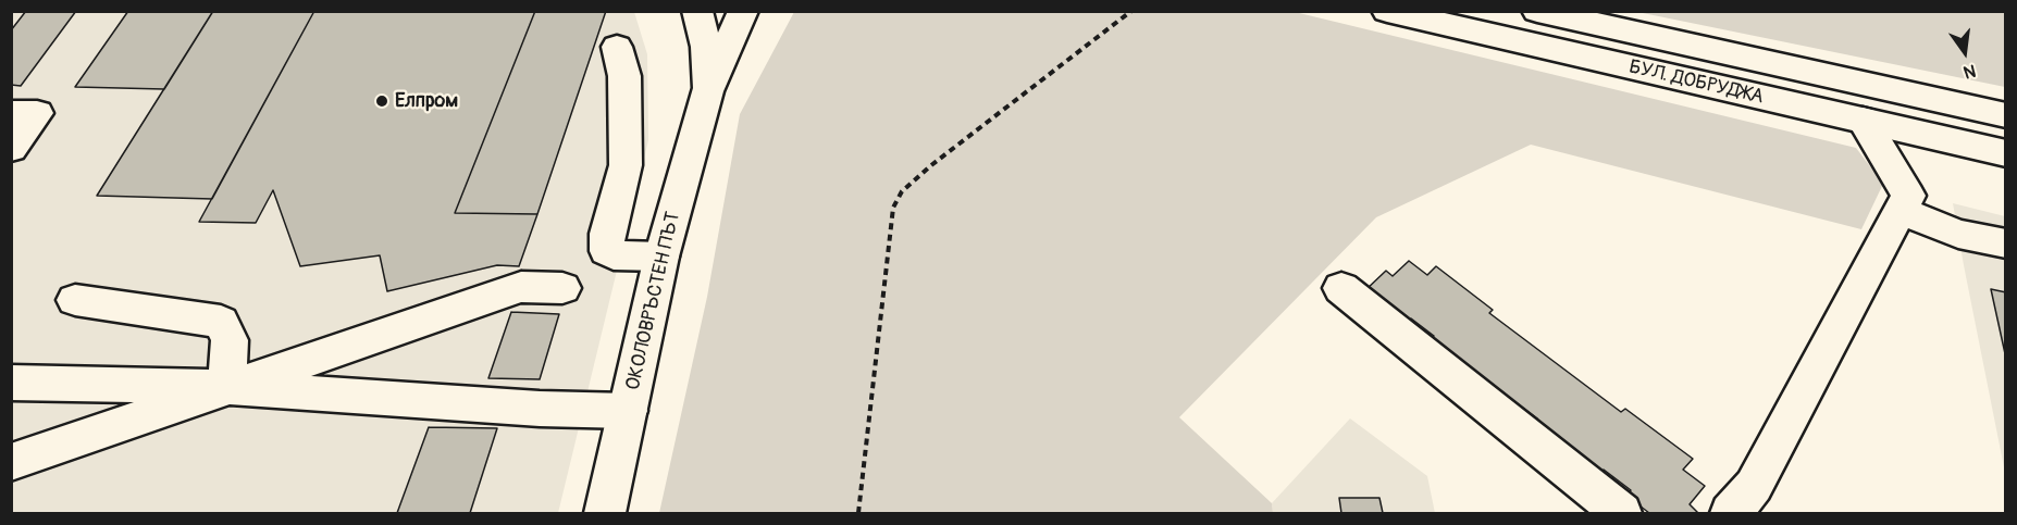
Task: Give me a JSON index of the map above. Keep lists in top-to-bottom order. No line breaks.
{"streets":{"main road":["БУЛ. ДОБРУДЖА","ОКОЛОВРЪСТЕН ПЪТ"]},"places":["Елпром"],"north":"bottom"}
